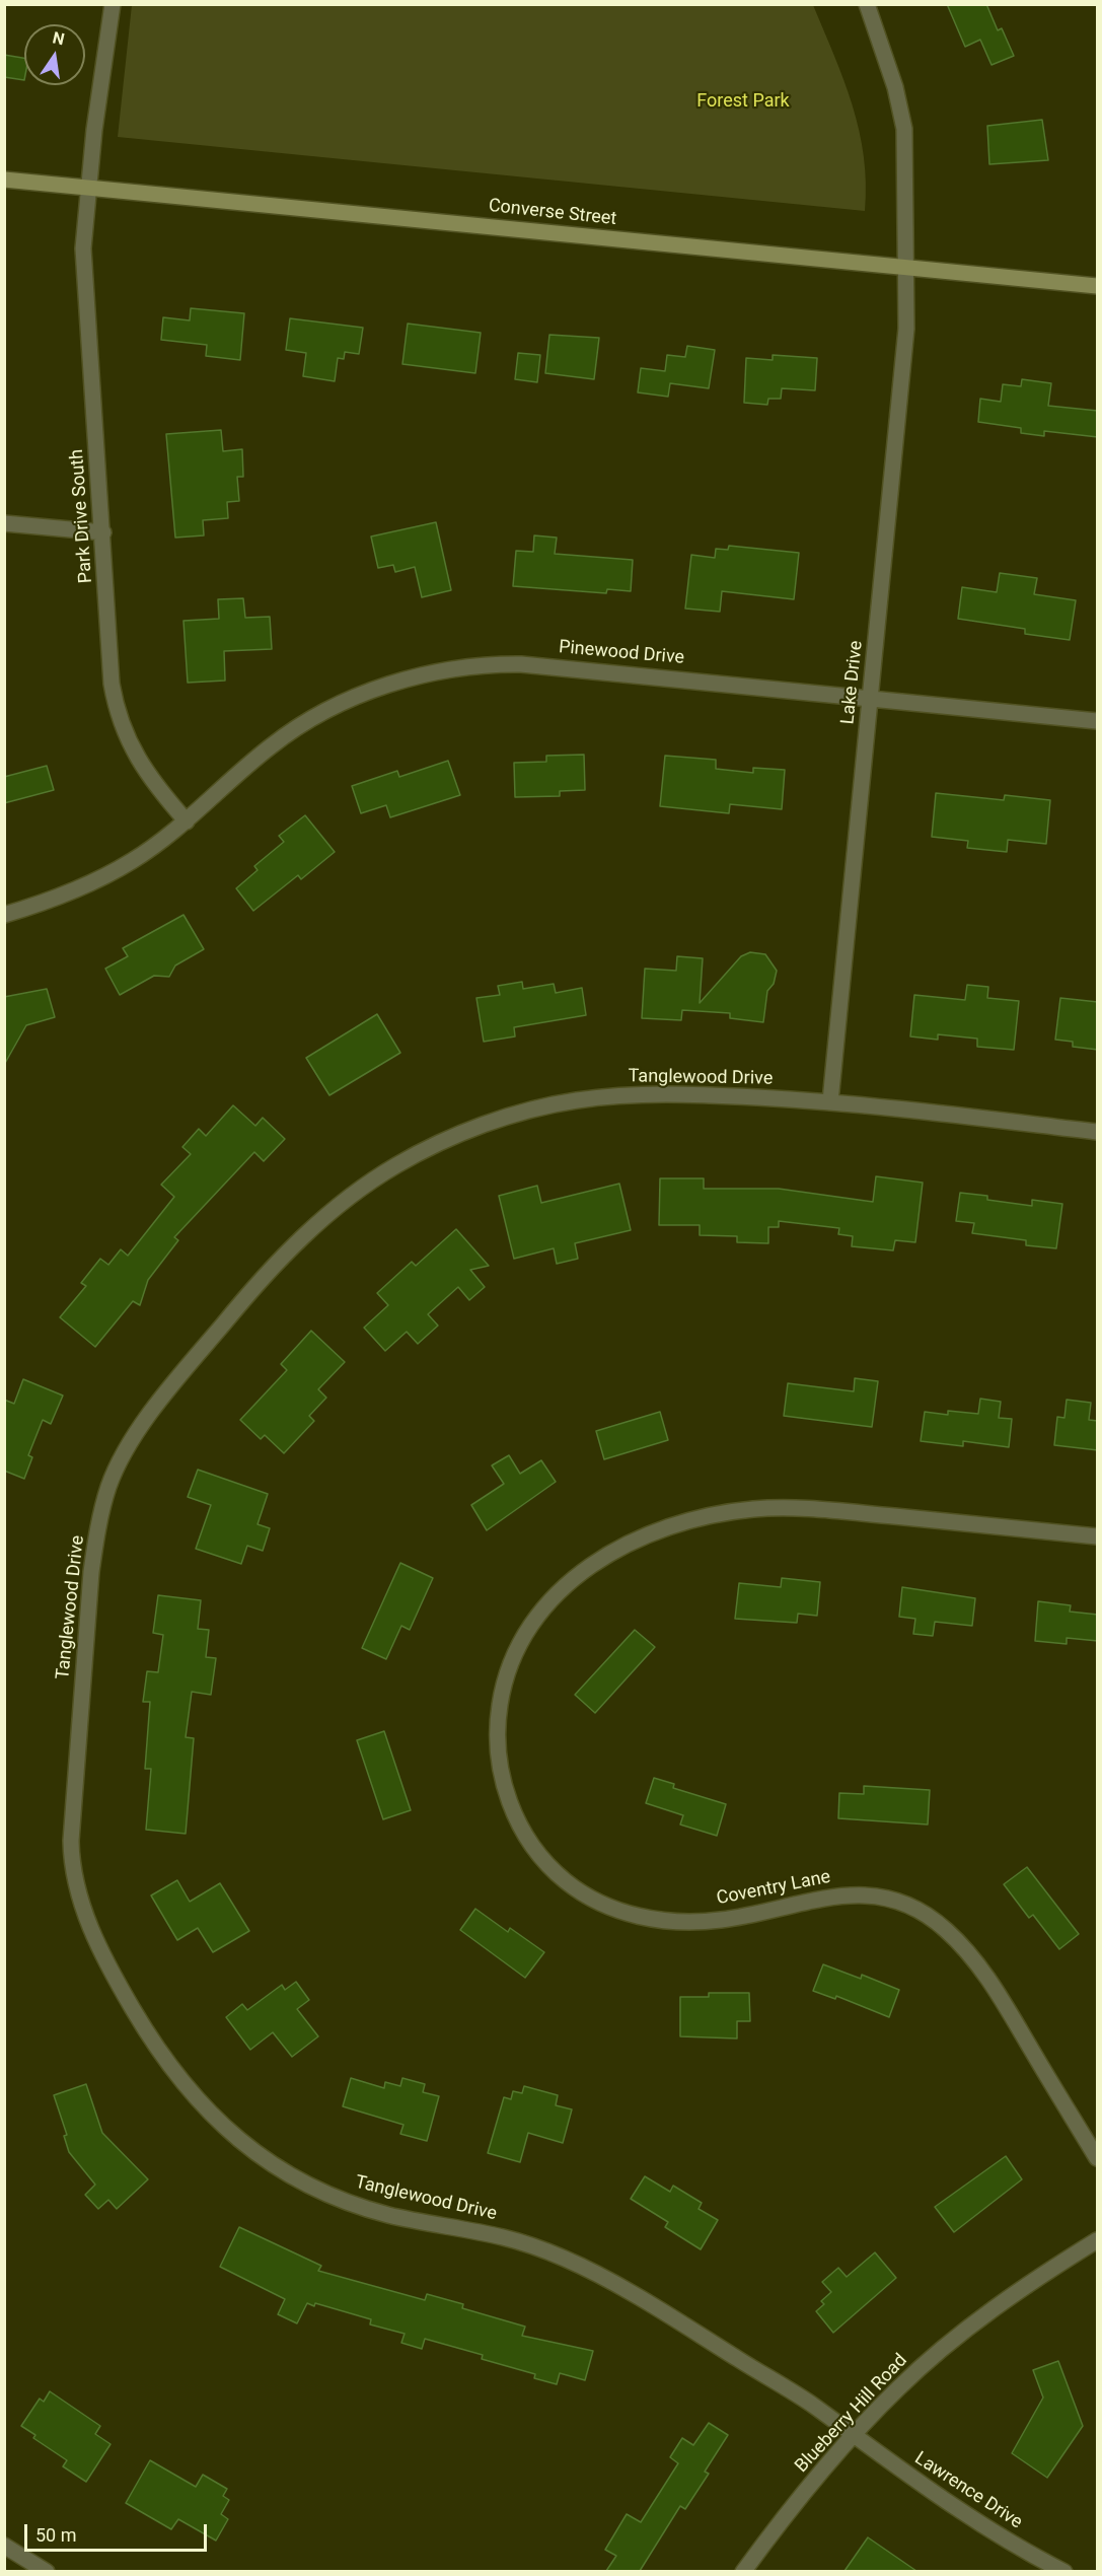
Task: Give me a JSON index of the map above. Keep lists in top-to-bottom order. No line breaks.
{"streets":{"main road":["Converse Street"],"street":["Park Drive South","Pinewood Drive","Lake Drive","Tanglewood Drive","Coventry Lane","Blueberry Hill Road","Lawrence Drive"]},"crossings":[["Converse Street","Park Drive South"],["Converse Street","Lake Drive"],["Park Drive South","Pinewood Drive"],["Pinewood Drive","Lake Drive"],["Lake Drive","Tanglewood Drive"],["Tanglewood Drive","Blueberry Hill Road"],["Tanglewood Drive","Lawrence Drive"],["Blueberry Hill Road","Lawrence Drive"]],"parks":["Forest Park"],"scale_bar":"50 m","north":"top"}
